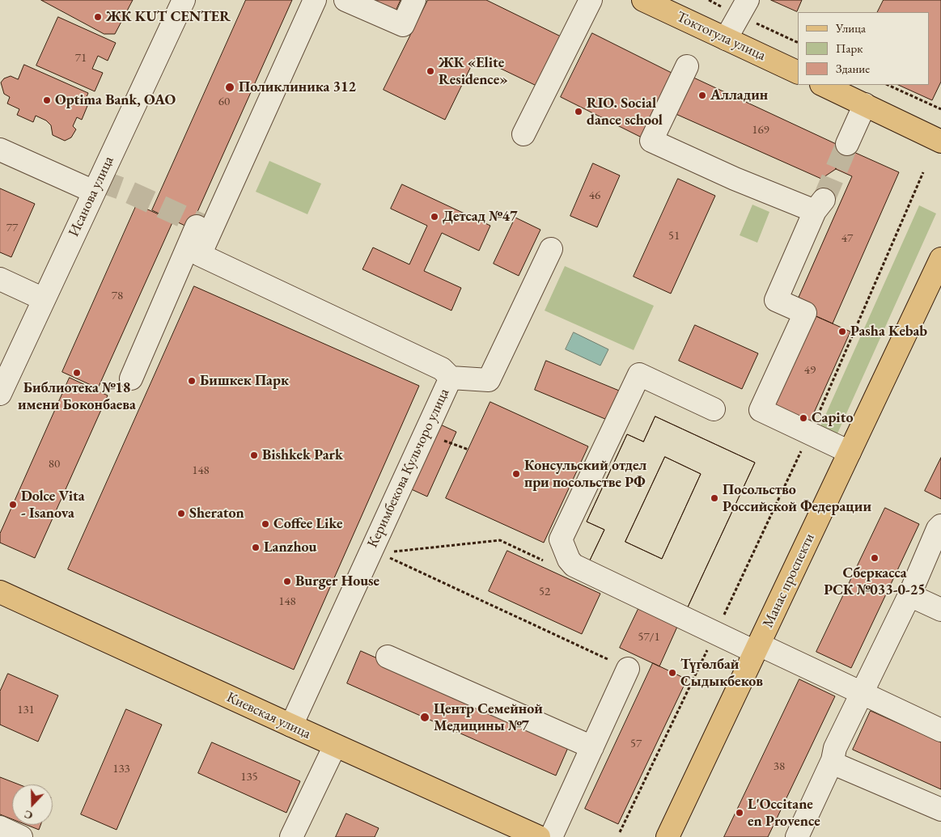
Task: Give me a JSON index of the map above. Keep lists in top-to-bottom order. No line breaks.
{"streets":{"main road":["Токтогула улица","Манас проспекти","Киевская улица"],"street":["Исанова улица","Керимбекова Кульчоро улица"]},"crossings":[["Керимбекова Кульчоро улица","Киевская улица"]],"places":["ЖК KUT CENTER","ЖК «Elite Residence»","Поликлиника 312","Алладин","Optima Bank, ОАО","RIO. Social dance school","Детсад №47","Pasha Kebab","Библиотека №18 имени Боконбаева","Бишкек Парк","Capito","Bishkek Park","Консульский отдел при посольстве РФ","Посольство Российской Федерации","Dolce Vita - Isanova","Sheraton","Coffee Like","Lanzhou","Сберкасса РСК №033-0-25","Burger House","Түгөлбай Сыдыкбеков","Центр Семейной Медицины №7","L'Occitane en Provence"],"house_numbers":["71","60","169","46","77","51","47","78","49","80","148","52","148","57/1","131","57","38","133","135"],"legend":["Улица","Парк","Здание"],"north":"bottom"}
